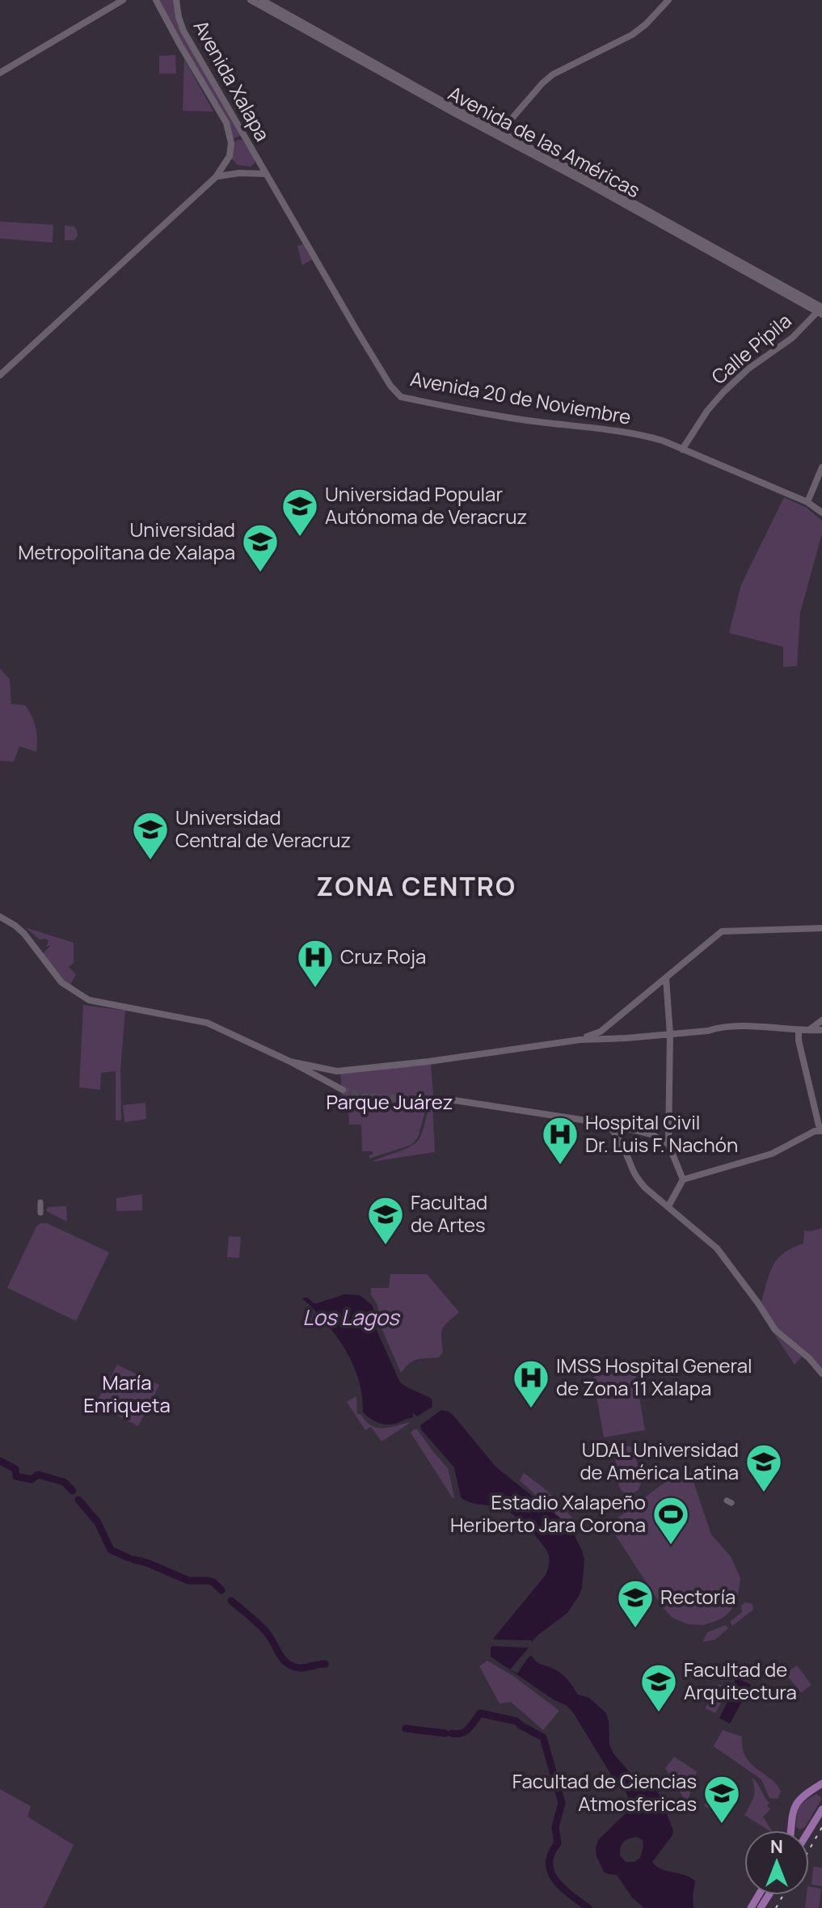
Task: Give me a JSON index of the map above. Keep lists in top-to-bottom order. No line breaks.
{"streets":{"main road":["Avenida Xalapa","Avenida de las Américas","Calle Pípila","Avenida 20 de Noviembre"]},"crossings":[["Avenida Xalapa","Avenida 20 de Noviembre"],["Avenida de las Américas","Calle Pípila"],["Calle Pípila","Avenida 20 de Noviembre"]],"districts":["ZONA CENTRO"],"water":["Los Lagos"],"parks":["Parque Juárez","María Enriqueta"],"places":{"school or university":["Universidad Popular Autónoma de Veracruz","Universidad Metropolitana de Xalapa","Universidad Central de Veracruz","Facultad de Artes","UDAL Universidad de América Latina","Rectoría","Facultad de Arquitectura","Facultad de Ciencias Atmosfericas"],"hospital":["Cruz Roja","Hospital Civil Dr. Luis F. Nachón","IMSS Hospital General de Zona 11 Xalapa"],"sports":["Estadio Xalapeño Heriberto Jara Corona"]},"north":"top"}
